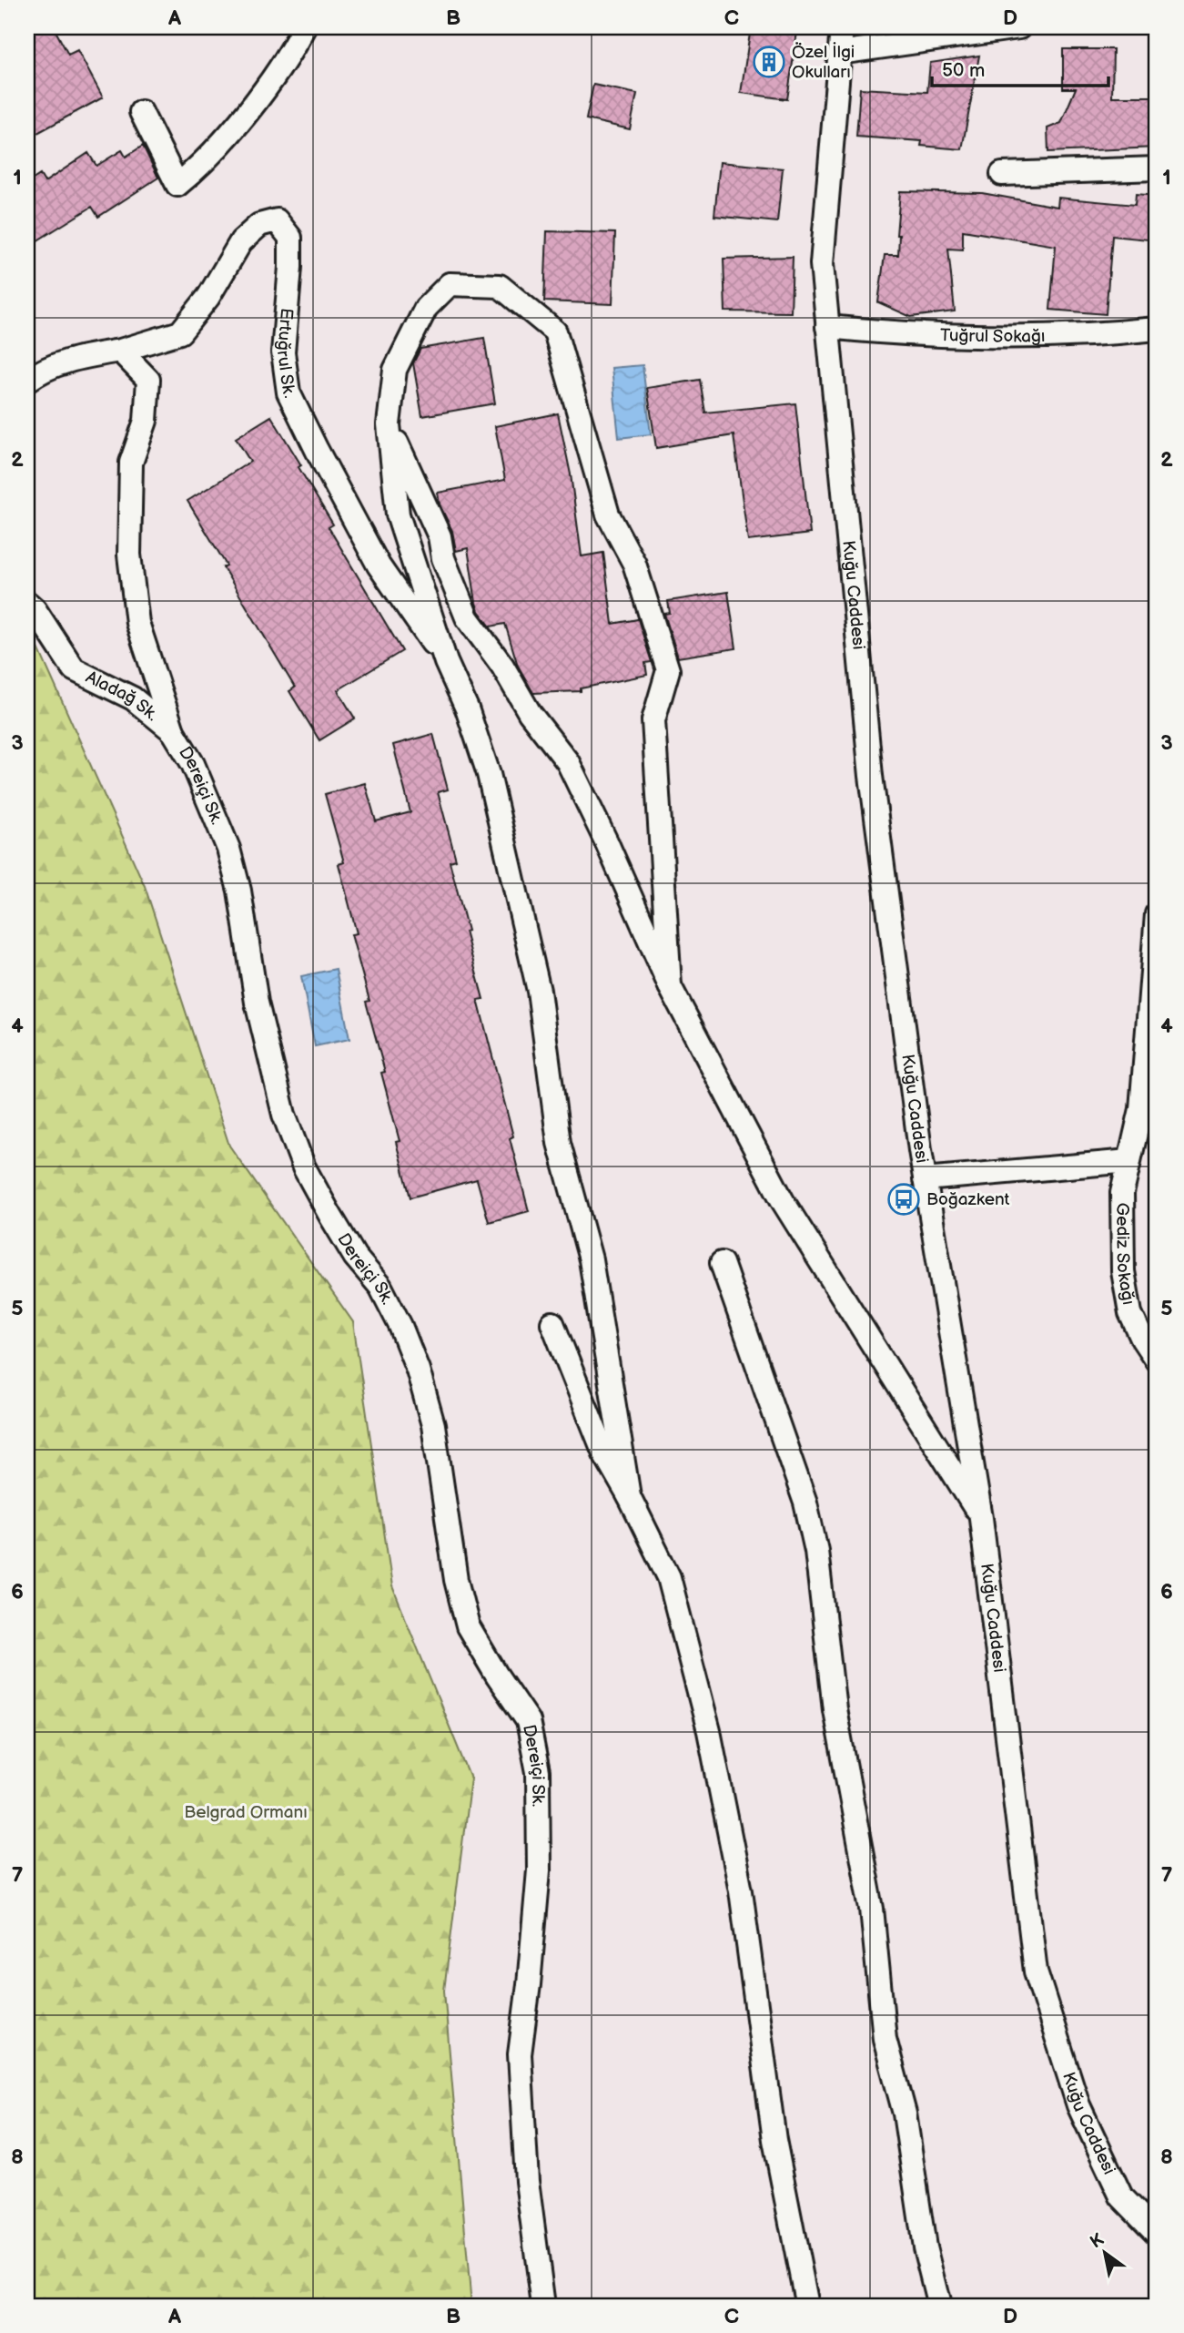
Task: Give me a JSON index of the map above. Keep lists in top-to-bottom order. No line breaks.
{"streets":{"street":["Tuğrul Sokağı","Ertuğrul Sk.","Kuğu Caddesi","Aladağ Sk.","Dereiçi Sk.","Gediz Sokağı"]},"crossings":[["Tuğrul Sokağı","Kuğu Caddesi"],["Ertuğrul Sk.","Dereiçi Sk."],["Aladağ Sk.","Dereiçi Sk."]],"parks":["Belgrad Ormanı"],"places":{"building":["Özel İlgi Okulları"],"bus stop":["Boğazkent"]},"scale_bar":"50 m","north":"top left","grid":{"columns":["A","B","C","D"],"rows":["1","2","3","4","5","6","7","8"]}}
